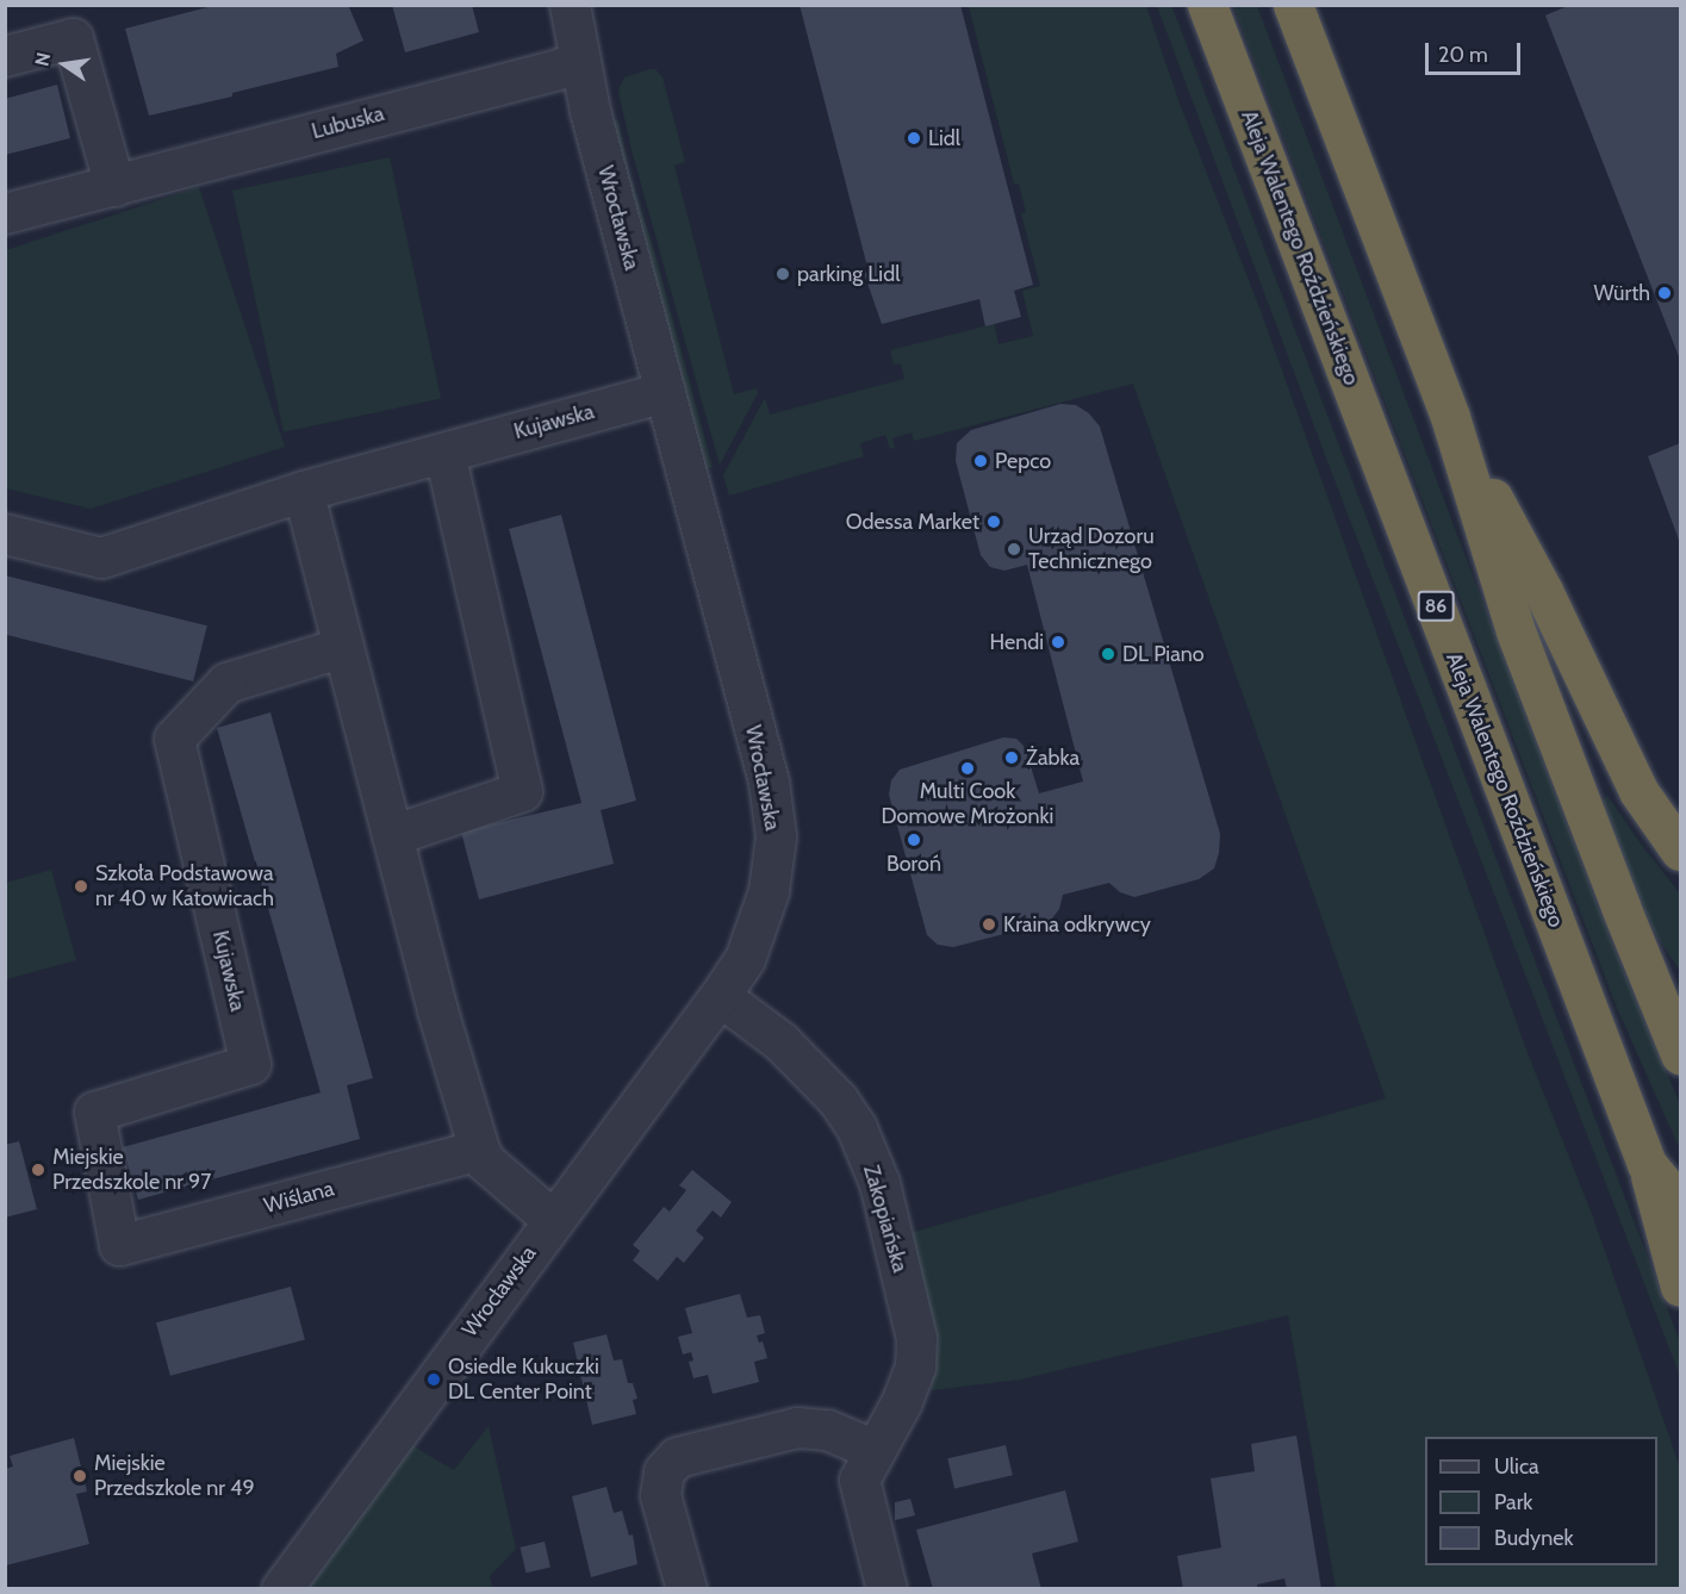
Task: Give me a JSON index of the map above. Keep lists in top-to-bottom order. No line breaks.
{"streets":{"highway":["Aleja Walentego Roździeńskiego","86"],"street":["Lubuska","Wrocławska","Kujawska","Wiślana","Zakopiańska"]},"crossings":[["Lubuska","Wrocławska"],["Wrocławska","Kujawska"],["Wrocławska","Zakopiańska"],["Kujawska","Wiślana"]],"places":["Lidl","parking Lidl","Würth","Pepco","Odessa Market","Urząd Dozoru Technicznego","Hendi","DL Piano","Żabka","Multi Cook Domowe Mrożonki","Boroń","Szkoła Podstawowa nr 40 w Katowicach","Kraina odkrywcy","Miejskie Przedszkole nr 97","Osiedle Kukuczki DL Center Point","Miejskie Przedszkole nr 49"],"legend":["Ulica","Park","Budynek"],"scale_bar":"20 m","north":"left"}
